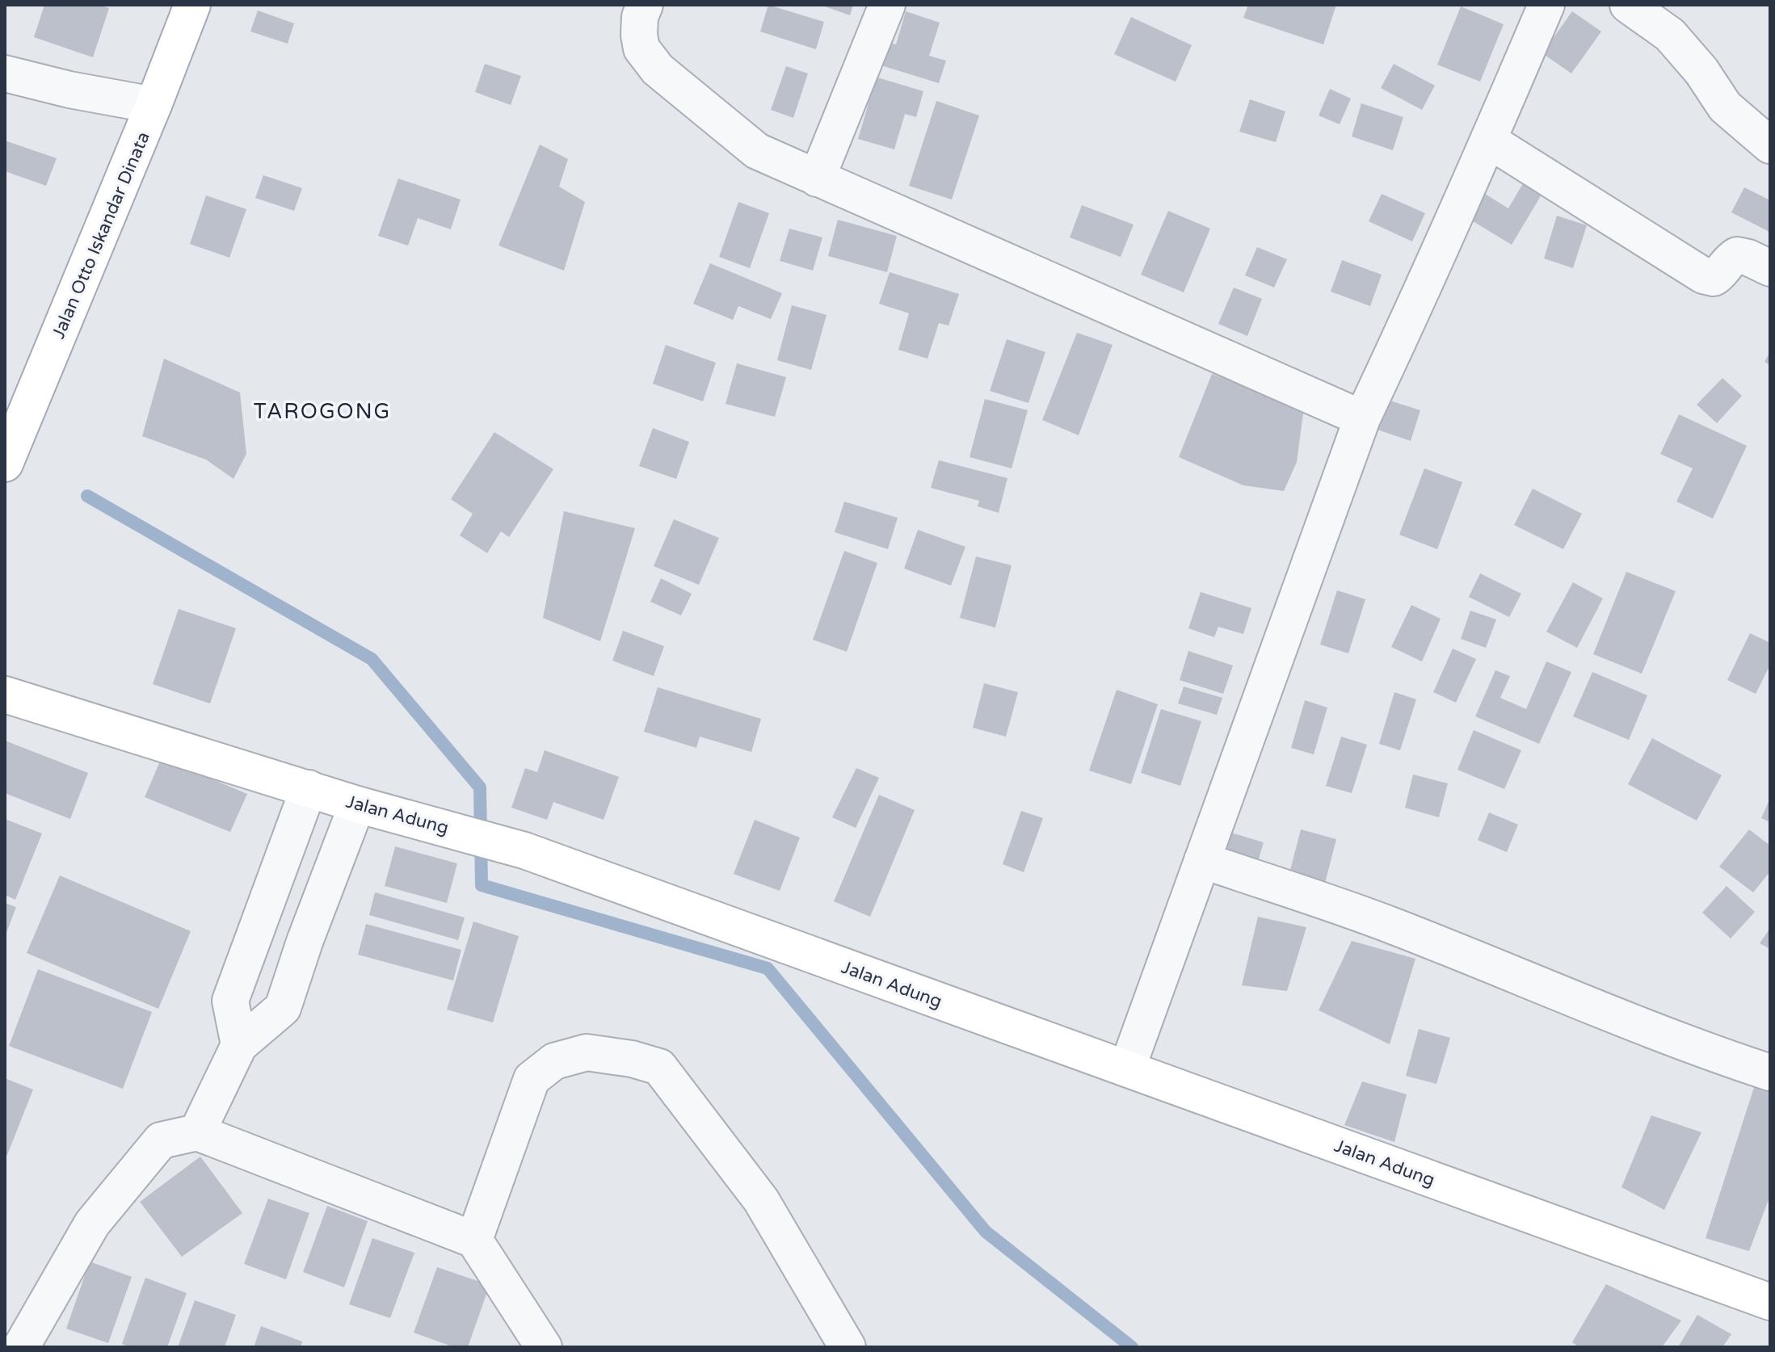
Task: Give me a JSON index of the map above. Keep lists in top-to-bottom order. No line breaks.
{"streets":{"main road":["Jalan Otto Iskandar Dinata","Jalan Adung"]},"districts":["TAROGONG"]}
